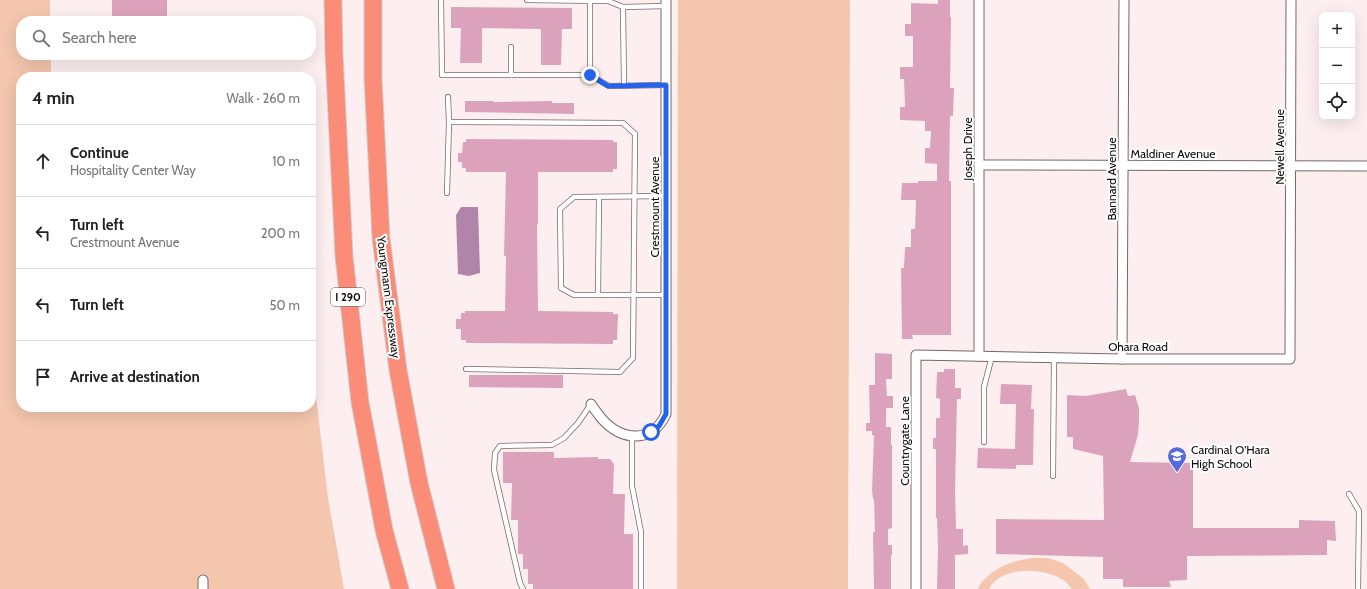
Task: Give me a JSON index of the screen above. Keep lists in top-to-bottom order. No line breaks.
{"streets":{"highway":["I 290","Youngmann Expressway"],"street":["Newell Avenue","Joseph Drive","Maldiner Avenue","Bannard Avenue","Crestmount Avenue","Ohara Road","Countrygate Lane"]},"crossings":[["Newell Avenue","Maldiner Avenue"],["Newell Avenue","Ohara Road"],["Joseph Drive","Maldiner Avenue"],["Joseph Drive","Ohara Road"],["Joseph Drive","Countrygate Lane"],["Maldiner Avenue","Bannard Avenue"],["Bannard Avenue","Ohara Road"],["Ohara Road","Countrygate Lane"]],"places":{"school or university":["Cardinal O'Hara High School"]},"page":{"map_buttons":["+","−"],"search":"Search here","heading":["4 min","Walk · 260 m"],"list":[["Continue","Hospitality Center Way","10 m"],["Turn left","Crestmount Avenue","200 m"],["Turn left","50 m"],"Arrive at destination"]}}
